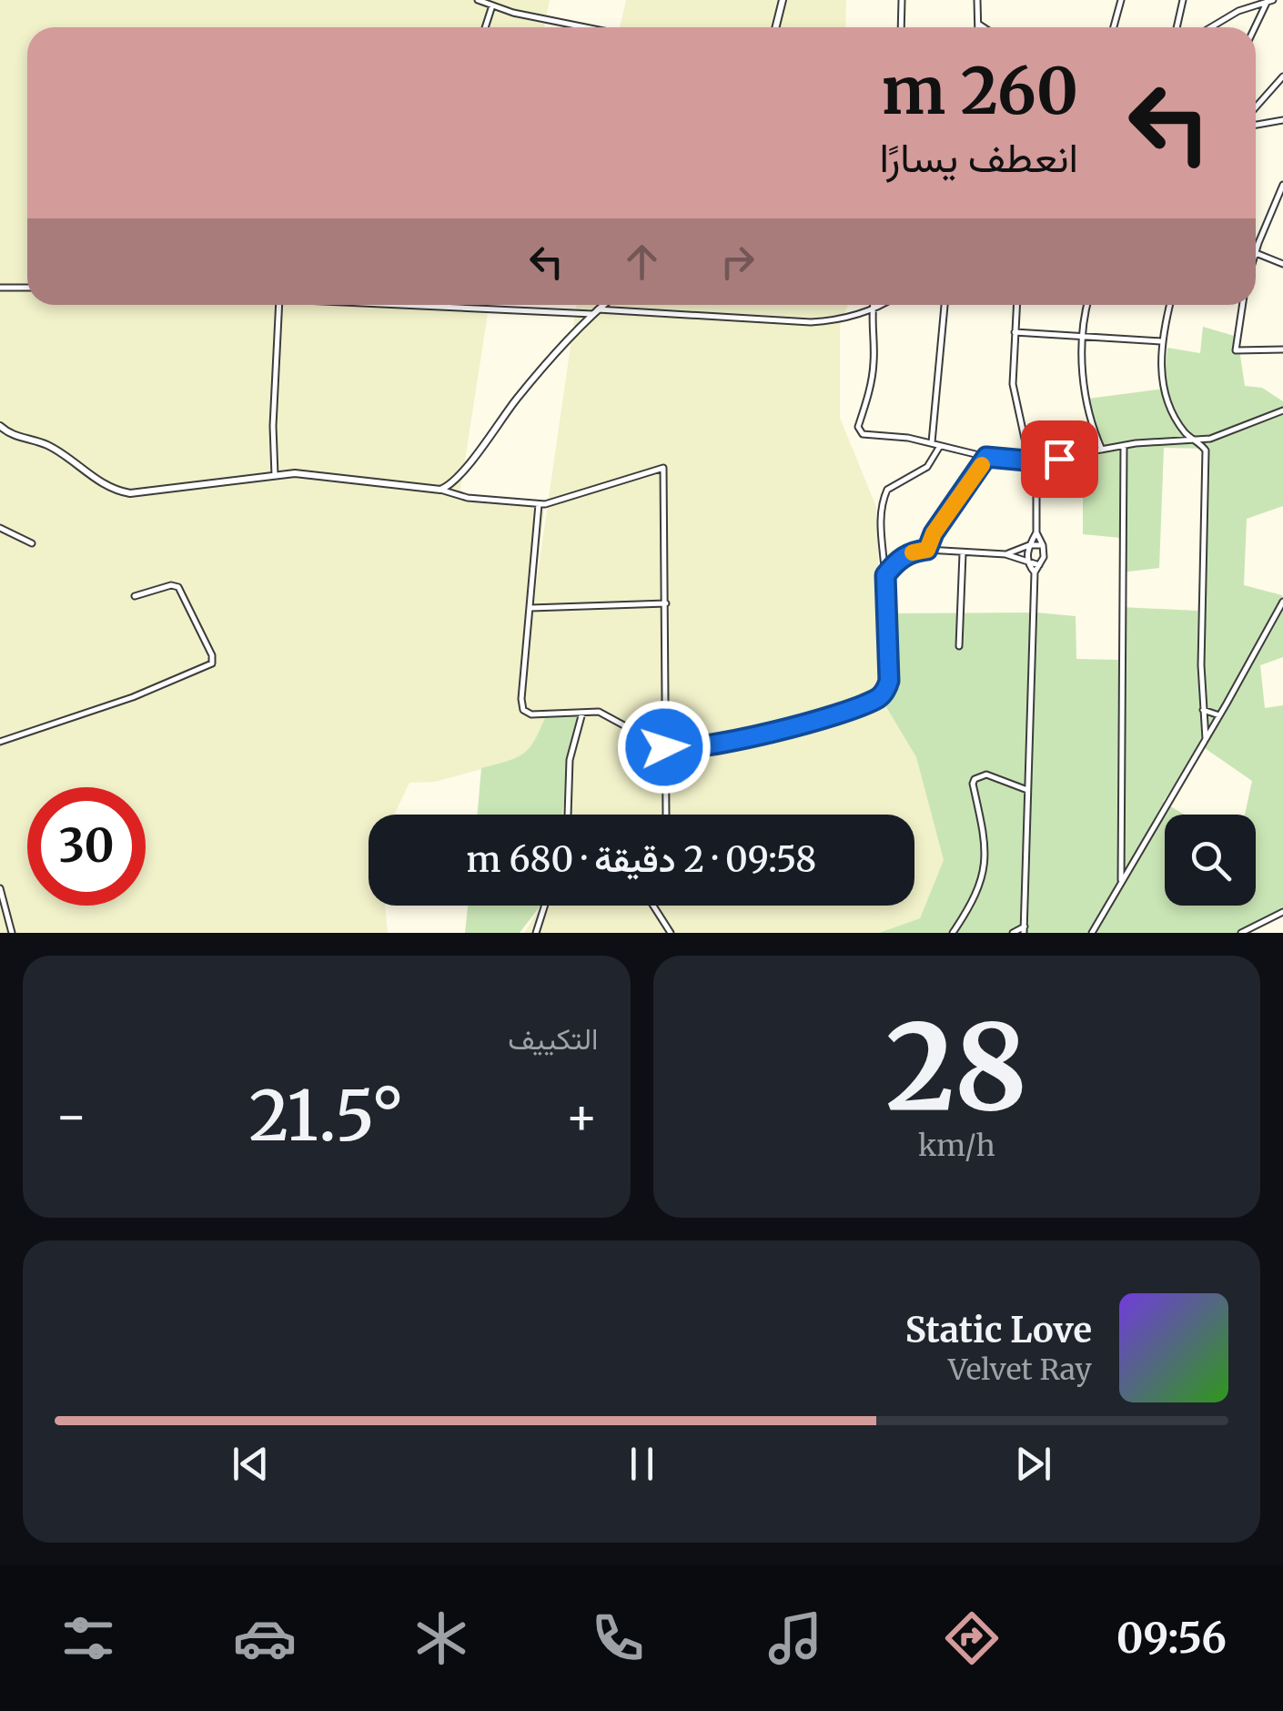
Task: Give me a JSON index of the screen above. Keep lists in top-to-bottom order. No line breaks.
{"page":{"turn":["260 m","انعطف يسارًا"],"limit":"30","trip":"09:58 · 2 دقيقة · 680 m","tile":[["28","km/h"],"التكييف"],"heat":["−","21.5°","+"],"song":["Static Love","Velvet Ray"],"tabs":"09:56"}}
